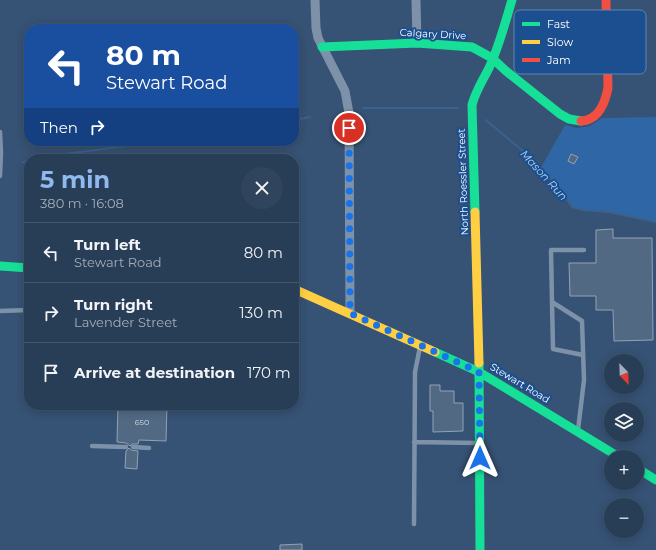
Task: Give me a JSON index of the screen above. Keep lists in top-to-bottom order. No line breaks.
{"streets":{"street":["Calgary Drive","North Roessler Street","Stewart Road"]},"crossings":[["Calgary Drive","North Roessler Street"],["North Roessler Street","Stewart Road"]],"water":["Mason Run"],"house_numbers":["650"],"legend":["Fast","Slow","Jam"],"north":"bottom right","page":{"turn":["80 m","Stewart Road"],"then":"Then","heading":["5 min","380 m · 16:08"],"list":[{"name":"Turn left","note":"Stewart Road","value":"80 m"},{"name":"Turn right","note":"Lavender Street","value":"130 m"},{"name":"Arrive at destination","value":"170 m"}],"map_buttons":["+","−"]}}
